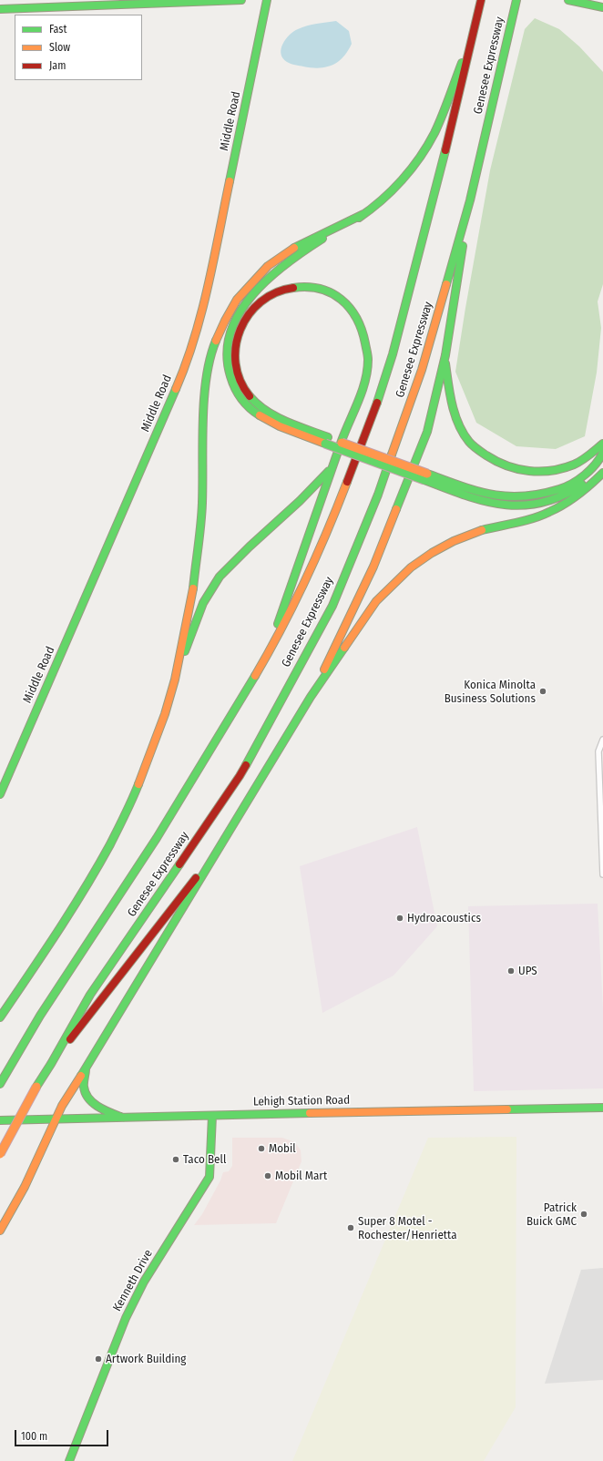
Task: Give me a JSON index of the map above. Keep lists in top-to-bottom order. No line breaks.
{"streets":{"main road":["Genesee Expressway","Middle Road","Lehigh Station Road","Kenneth Drive"]},"crossings":[["Lehigh Station Road","Kenneth Drive"]],"places":["Konica Minolta Business Solutions","Hydroacoustics","UPS","Mobil","Taco Bell","Mobil Mart","Patrick Buick GMC","Super 8 Motel - Rochester/Henrietta","Artwork Building"],"legend":["Fast","Slow","Jam"],"scale_bar":"100 m"}
